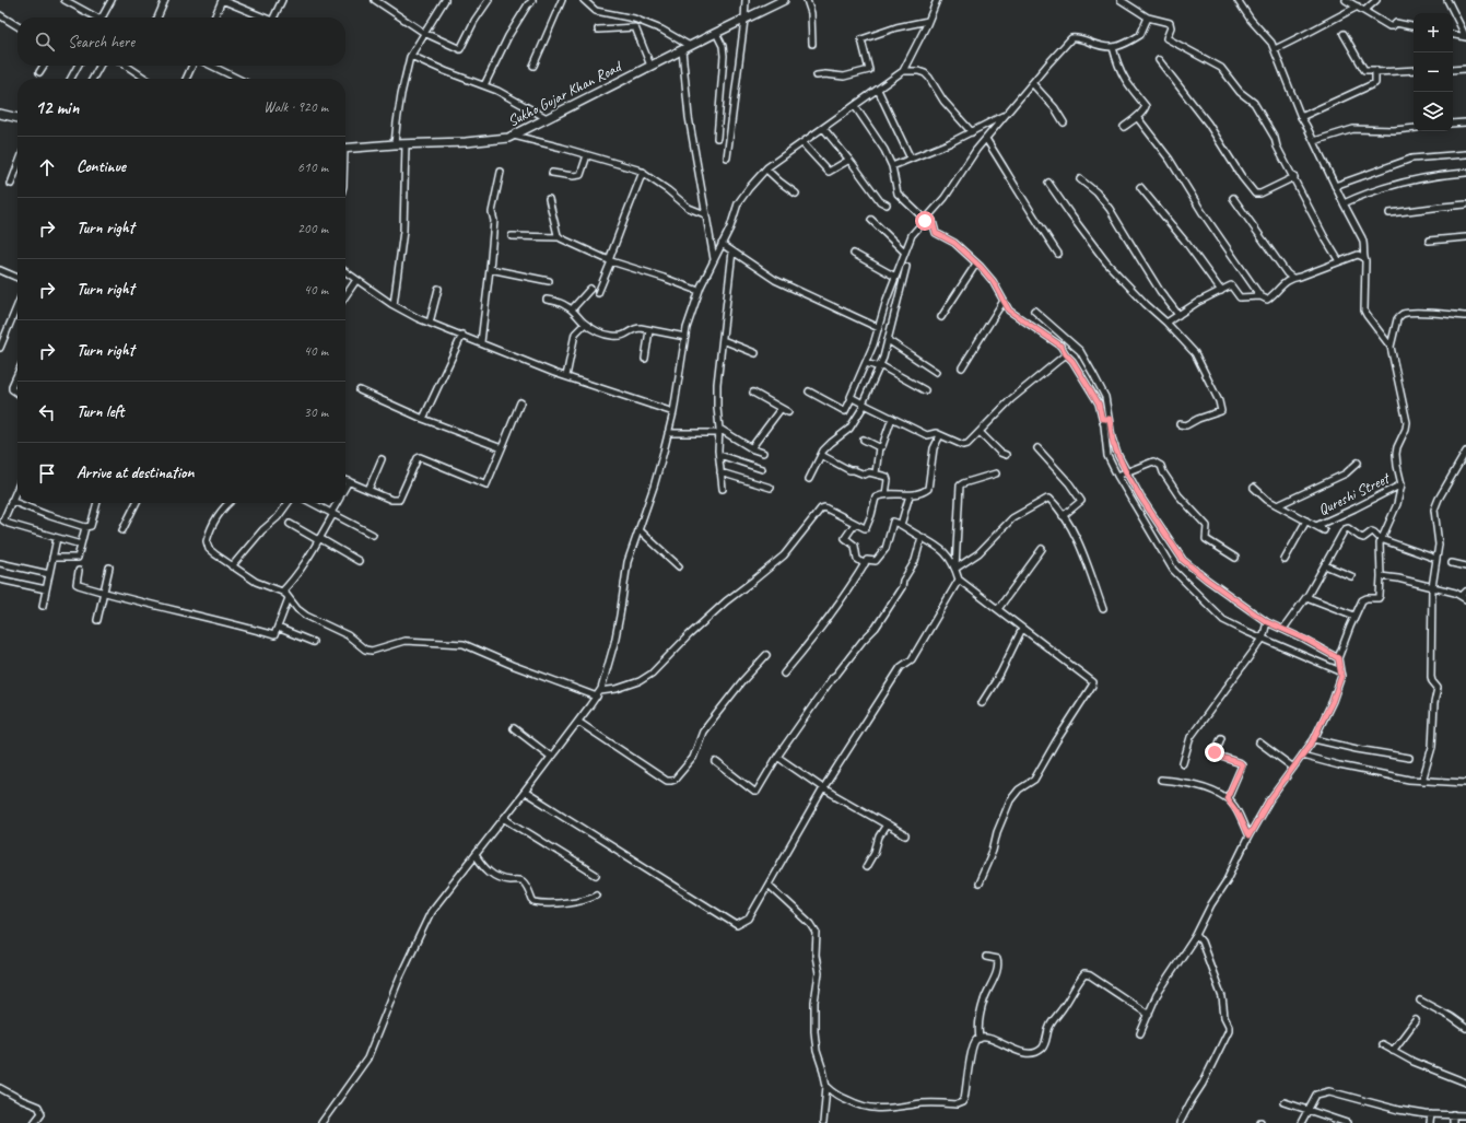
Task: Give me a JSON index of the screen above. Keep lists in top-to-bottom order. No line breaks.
{"streets":{"main road":["Sukho Gujar Khan Road"],"street":["Qureshi Street"]},"page":{"map_buttons":["+","−"],"search":"Search here","heading":["12 min","Walk · 920 m"],"list":[["Continue","610 m"],["Turn right","200 m"],["Turn right","40 m"],["Turn right","40 m"],["Turn left","30 m"],"Arrive at destination"]}}
